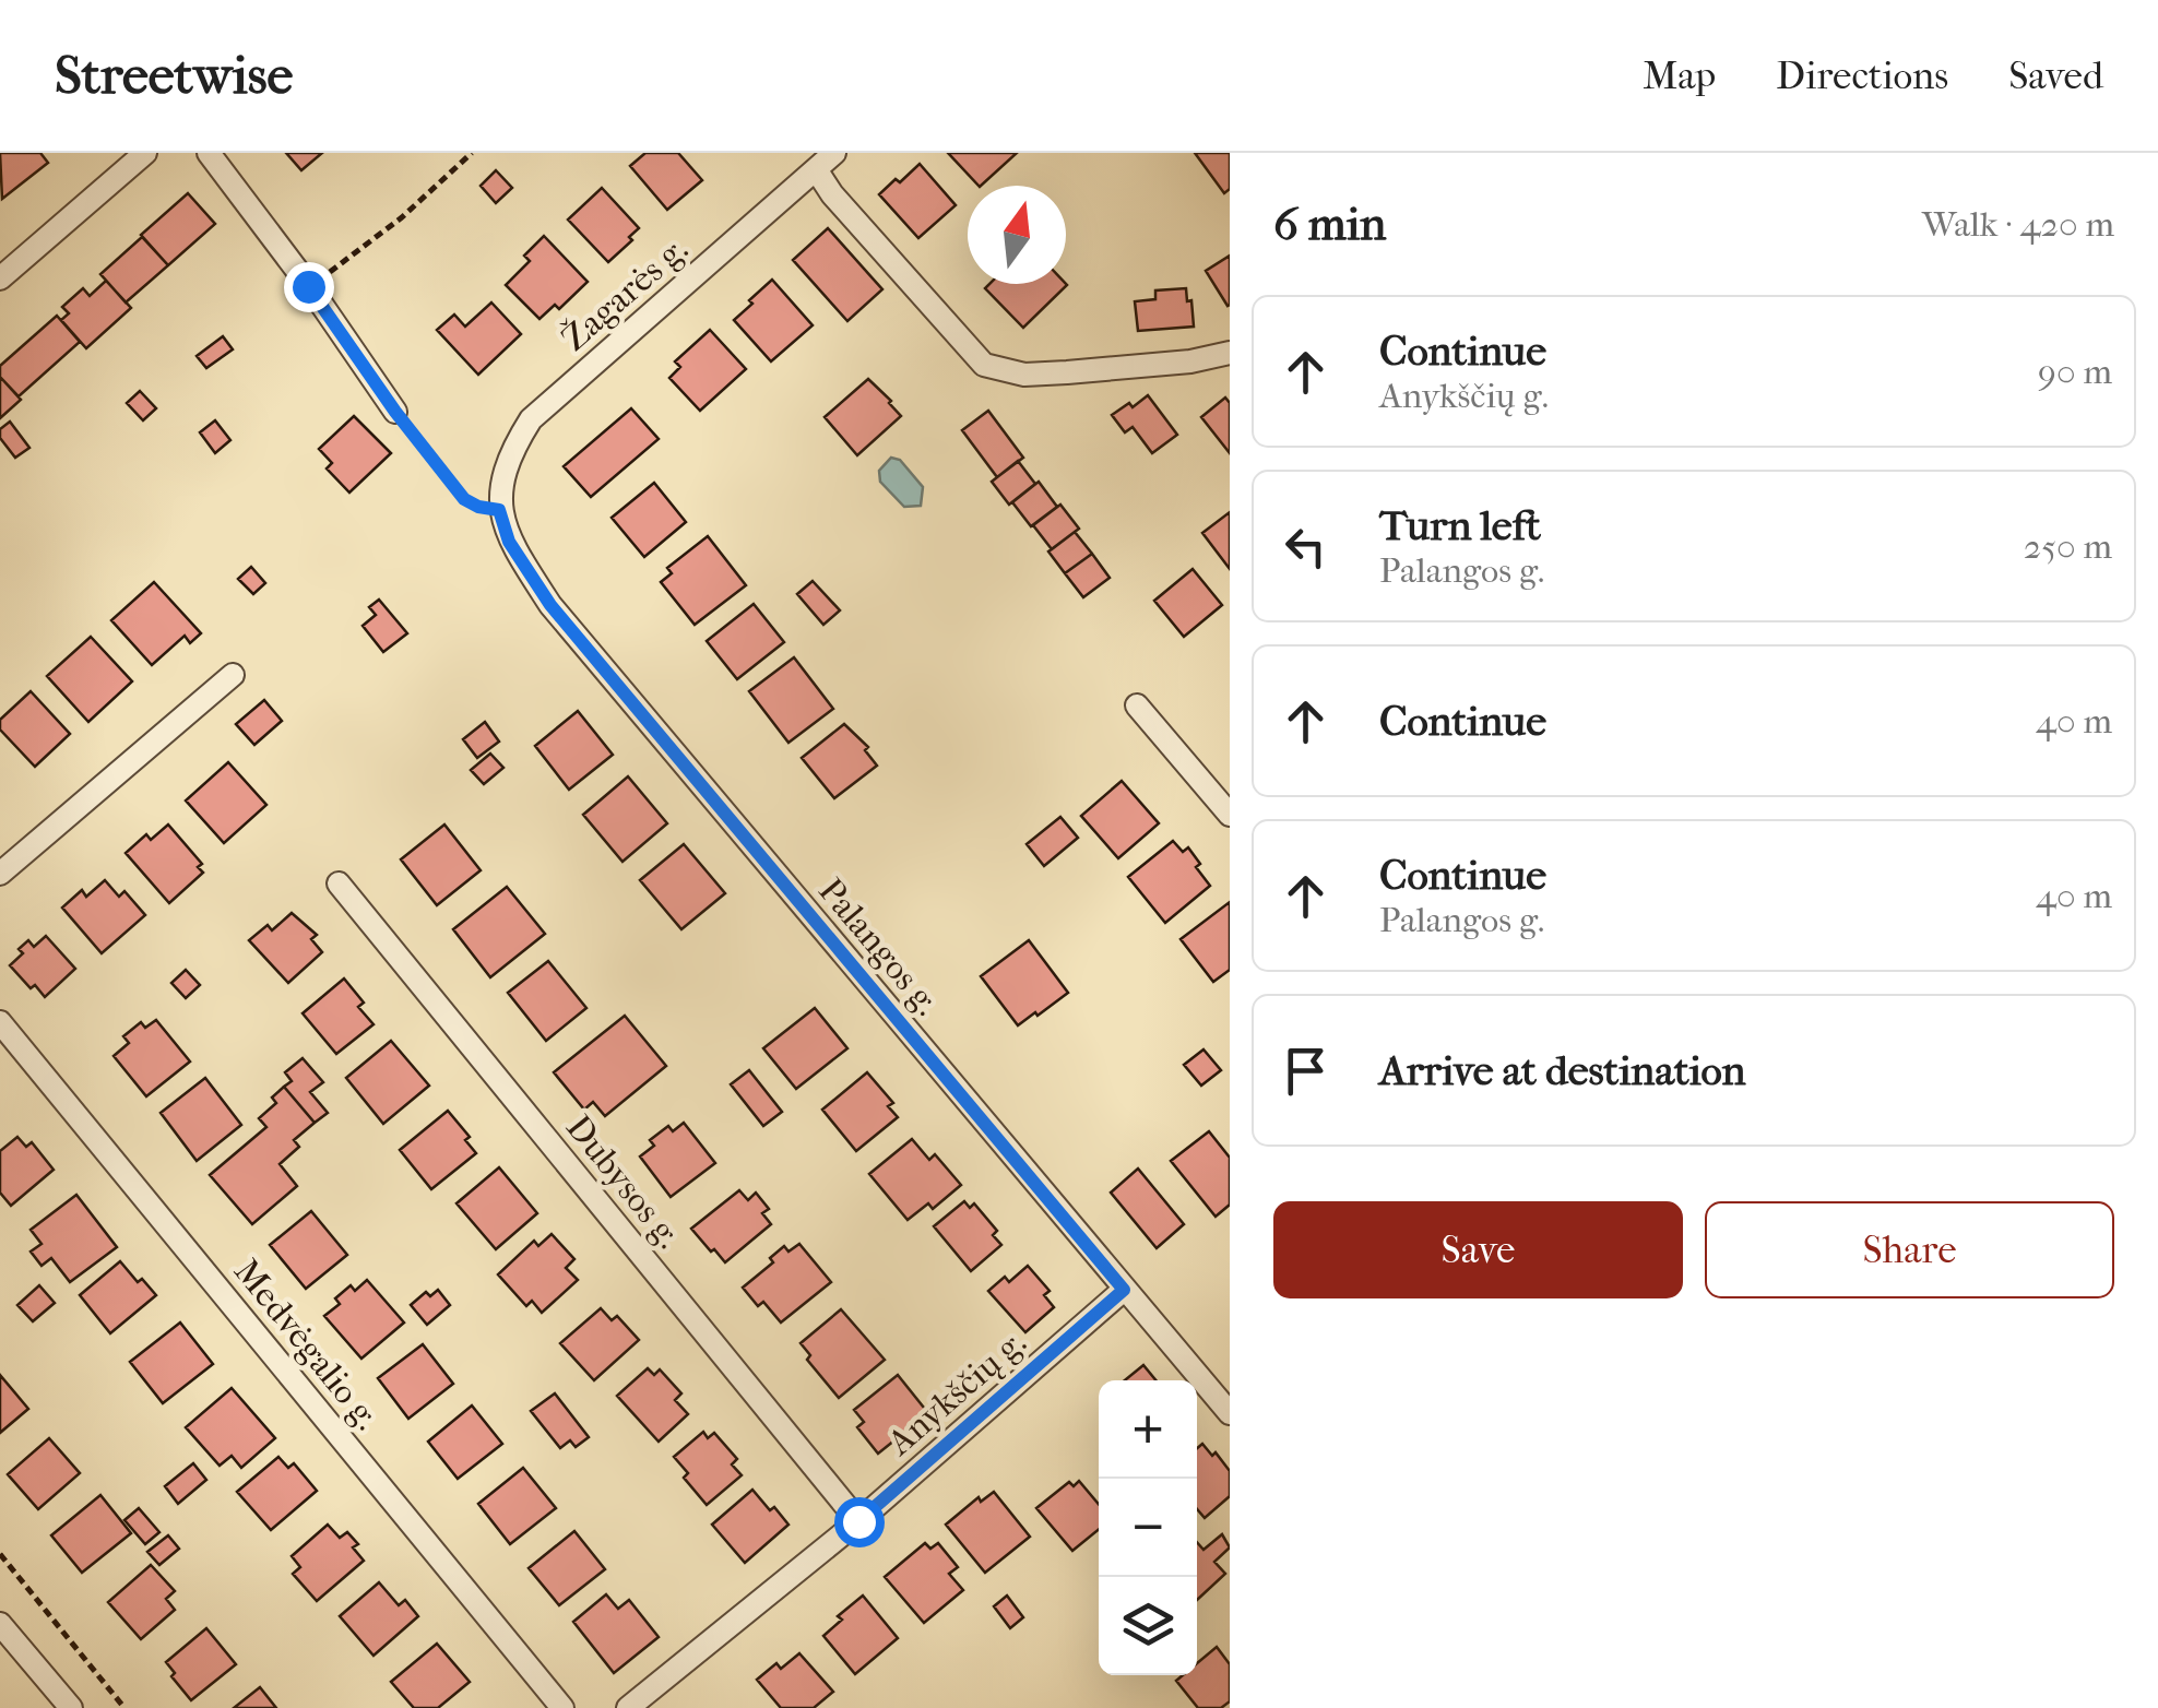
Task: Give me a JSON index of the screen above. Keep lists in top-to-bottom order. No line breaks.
{"streets":{"street":["Žagarės g.","Palangos g.","Dubysos g.","Medvėgalio g.","Anykščių g."]},"crossings":[["Žagarės g.","Palangos g."],["Palangos g.","Anykščių g."],["Dubysos g.","Anykščių g."]],"north":"top","page":{"header":"Streetwise","nav":["Map","Directions","Saved"],"heading":["6 min","Walk · 420 m"],"list":[["Continue","Anykščių g.","90 m"],["Turn left","Palangos g.","250 m"],["Continue","40 m"],["Continue","Palangos g.","40 m"],"Arrive at destination"],"buttons":["Save","Share"],"map_buttons":["+","−"]}}
